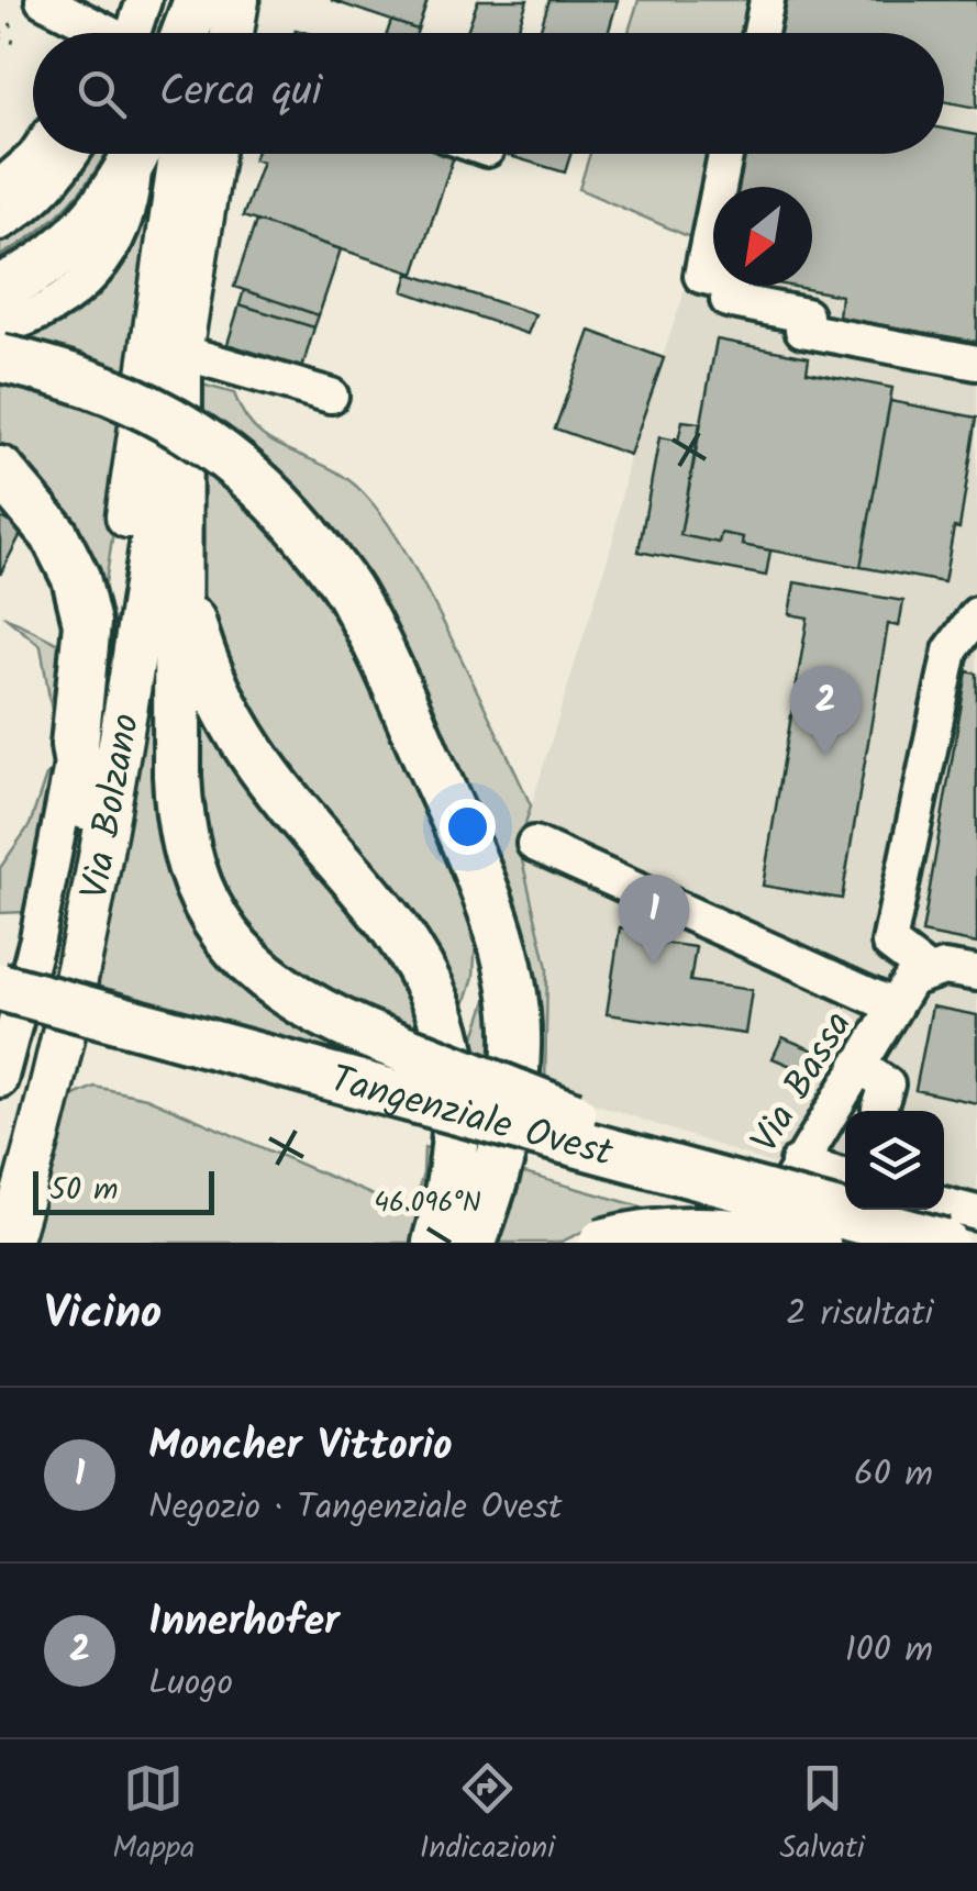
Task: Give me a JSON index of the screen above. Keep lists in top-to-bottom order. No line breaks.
{"streets":{"highway":["Tangenziale Ovest"],"main road":["Via Bolzano"],"street":["Via Bassa"]},"scale_bar":"50 m","north":"bottom left","page":{"search":"Cerca qui","pins":["2","1"],"scale":"50 m","heading":["Vicino","2 risultati"],"list":[{"mark":"1","name":"Moncher Vittorio","note":"Negozio · Tangenziale Ovest","value":"60 m"},{"mark":"2","name":"Innerhofer","note":"Luogo","value":"100 m"}],"nav":["Mappa","Indicazioni","Salvati"]},"coordinates":["46.096°N"]}
